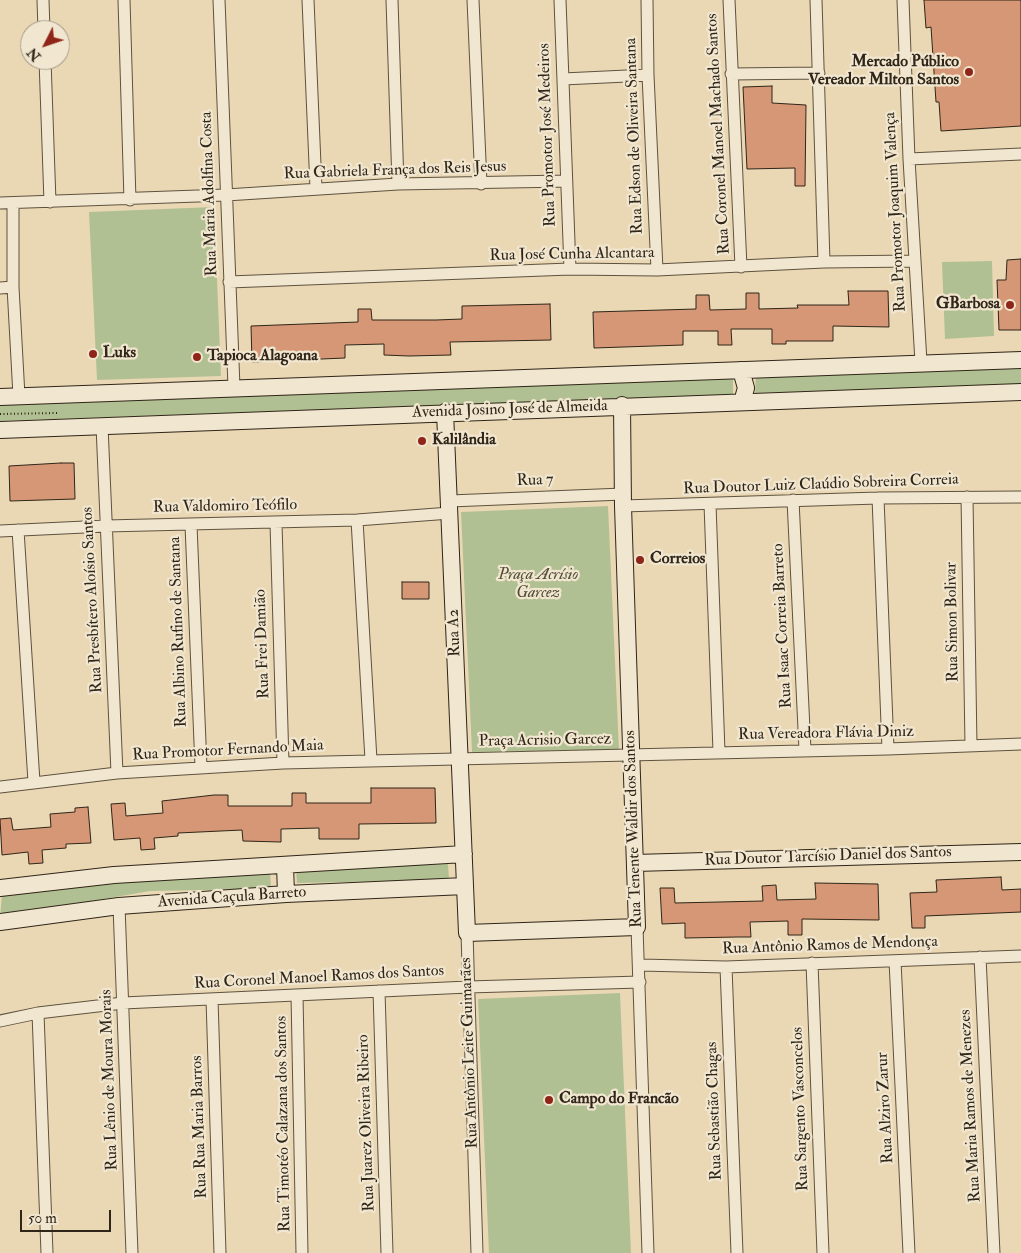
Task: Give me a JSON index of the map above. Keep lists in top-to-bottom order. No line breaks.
{"streets":{"street":["Rua Coronel Manoel Machado Santos","Rua Promotor José Medeiros","Rua Edson de Oliveira Santana","Rua Gabriela França dos Reis Jesus","Rua Maria Adolfina Costa","Rua Promotor Joaquim Valença","Rua José Cunha Alcantara","Avenida Josino José de Almeida","Rua 7","Rua Doutor Luiz Claúdio Sobreira Correia","Rua Valdomiro Teófilo","Rua Presbítero Aloísio Santos","Rua Simon Bolivar","Rua Isaac Correia Barreto","Rua Albino Rufino de Santana","Rua A2","Rua Frei Damião","Rua Vereadora Flávia Diniz","Praça Acrisio Garcez","Rua Promotor Fernando Maia","Rua Tenente Waldir dos Santos","Rua Doutor Tarcísio Daniel dos Santos","Avenida Caçula Barreto","Rua Antônio Ramos de Mendonça","Rua Coronel Manoel Ramos dos Santos","Rua Antônio Leite Guimarães","Rua Lênio de Moura Morais","Rua Maria Ramos de Menezes","Rua Alziro Zarur","Rua Sargento Vasconcelos","Rua Sebastião Chagas","Rua Juarez Oliveira Ribeiro","Rua Timotéo Calazana dos Santos","Rua Rua Maria Barros"]},"crossings":[["Rua Coronel Manoel Machado Santos","Rua José Cunha Alcantara"],["Rua Promotor José Medeiros","Rua Gabriela França dos Reis Jesus"],["Rua Promotor José Medeiros","Rua José Cunha Alcantara"],["Rua Edson de Oliveira Santana","Rua José Cunha Alcantara"],["Rua Gabriela França dos Reis Jesus","Rua Maria Adolfina Costa"],["Rua Maria Adolfina Costa","Rua José Cunha Alcantara"],["Rua Maria Adolfina Costa","Avenida Josino José de Almeida"],["Rua Promotor Joaquim Valença","Rua José Cunha Alcantara"],["Rua Promotor Joaquim Valença","Avenida Josino José de Almeida"],["Avenida Josino José de Almeida","Rua Presbítero Aloísio Santos"],["Avenida Josino José de Almeida","Rua A2"],["Avenida Josino José de Almeida","Rua Tenente Waldir dos Santos"],["Rua 7","Rua Doutor Luiz Claúdio Sobreira Correia"],["Rua 7","Rua Valdomiro Teófilo"],["Rua 7","Rua A2"],["Rua 7","Rua Tenente Waldir dos Santos"],["Rua Doutor Luiz Claúdio Sobreira Correia","Rua Simon Bolivar"],["Rua Doutor Luiz Claúdio Sobreira Correia","Rua Isaac Correia Barreto"],["Rua Doutor Luiz Claúdio Sobreira Correia","Rua Tenente Waldir dos Santos"],["Rua Valdomiro Teófilo","Rua Presbítero Aloísio Santos"],["Rua Valdomiro Teófilo","Rua Albino Rufino de Santana"],["Rua Valdomiro Teófilo","Rua A2"],["Rua Valdomiro Teófilo","Rua Frei Damião"],["Rua Presbítero Aloísio Santos","Rua Promotor Fernando Maia"],["Rua Simon Bolivar","Rua Vereadora Flávia Diniz"],["Rua Isaac Correia Barreto","Rua Vereadora Flávia Diniz"],["Rua Albino Rufino de Santana","Rua Promotor Fernando Maia"],["Rua A2","Praça Acrisio Garcez"],["Rua A2","Rua Promotor Fernando Maia"],["Rua A2","Avenida Caçula Barreto"],["Rua A2","Rua Antônio Leite Guimarães"],["Rua Frei Damião","Rua Promotor Fernando Maia"],["Rua Vereadora Flávia Diniz","Praça Acrisio Garcez"],["Rua Vereadora Flávia Diniz","Rua Tenente Waldir dos Santos"],["Praça Acrisio Garcez","Rua Promotor Fernando Maia"],["Praça Acrisio Garcez","Rua Tenente Waldir dos Santos"],["Rua Tenente Waldir dos Santos","Rua Doutor Tarcísio Daniel dos Santos"],["Rua Tenente Waldir dos Santos","Rua Antônio Ramos de Mendonça"],["Rua Tenente Waldir dos Santos","Rua Coronel Manoel Ramos dos Santos"],["Avenida Caçula Barreto","Rua Antônio Leite Guimarães"],["Avenida Caçula Barreto","Rua Lênio de Moura Morais"],["Rua Antônio Ramos de Mendonça","Rua Maria Ramos de Menezes"],["Rua Antônio Ramos de Mendonça","Rua Alziro Zarur"],["Rua Antônio Ramos de Mendonça","Rua Sargento Vasconcelos"],["Rua Antônio Ramos de Mendonça","Rua Sebastião Chagas"],["Rua Coronel Manoel Ramos dos Santos","Rua Antônio Leite Guimarães"],["Rua Coronel Manoel Ramos dos Santos","Rua Lênio de Moura Morais"],["Rua Coronel Manoel Ramos dos Santos","Rua Juarez Oliveira Ribeiro"],["Rua Coronel Manoel Ramos dos Santos","Rua Timotéo Calazana dos Santos"],["Rua Coronel Manoel Ramos dos Santos","Rua Rua Maria Barros"]],"parks":["Praça Acrísio Garcez"],"places":["Mercado Público Vereador Milton Santos","GBarbosa","Luks","Tapioca Alagoana","Kalilândia","Correios","Campo do Francão"],"scale_bar":"50 m","north":"bottom left"}
